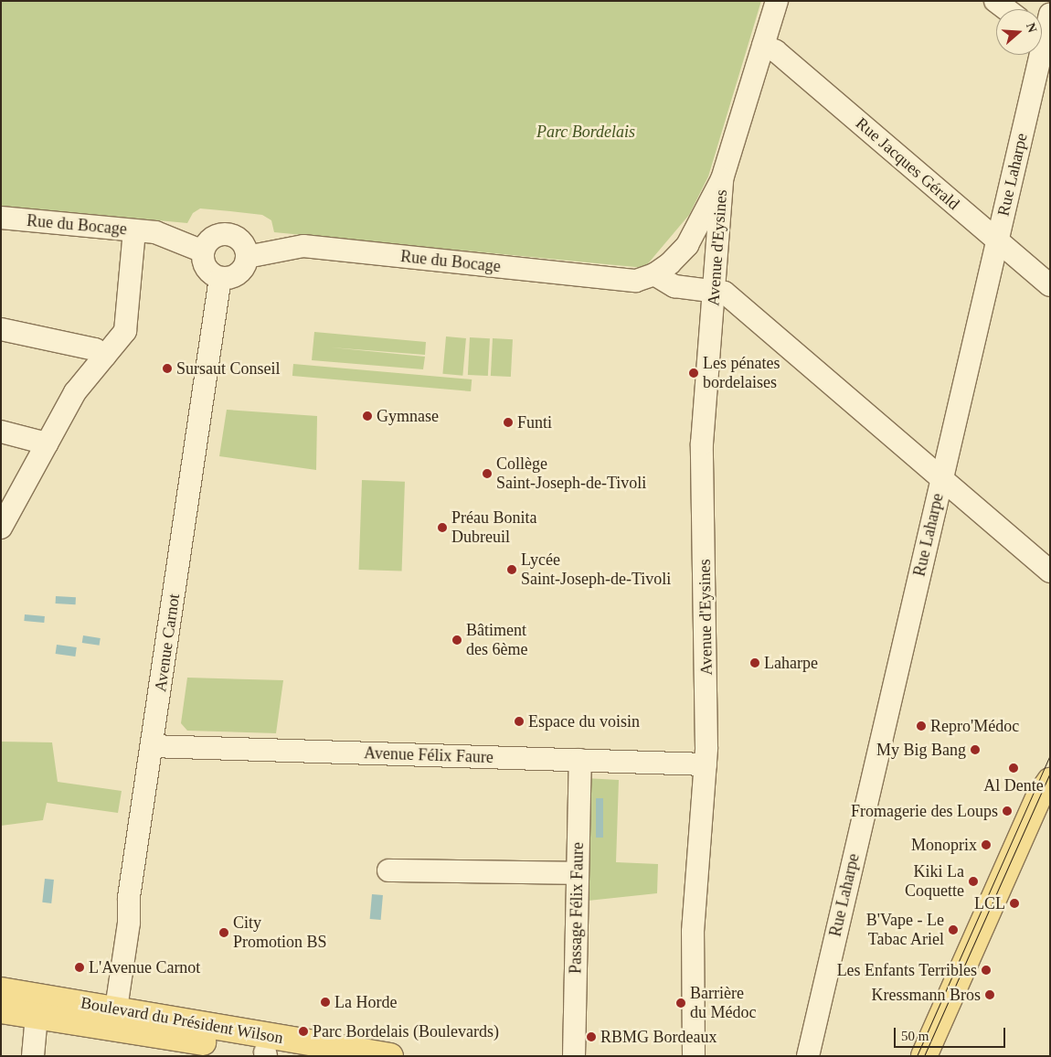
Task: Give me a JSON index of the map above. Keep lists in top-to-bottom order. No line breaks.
{"streets":{"main road":["Boulevard du Président Wilson"],"street":["Rue Jacques Gérald","Rue Laharpe","Rue du Bocage","Avenue d'Eysines","Avenue Carnot","Avenue Félix Faure","Passage Félix Faure"]},"crossings":[["Rue Jacques Gérald","Rue Laharpe"],["Rue Jacques Gérald","Avenue d'Eysines"],["Rue du Bocage","Avenue d'Eysines"],["Rue du Bocage","Avenue Carnot"],["Avenue d'Eysines","Avenue Félix Faure"],["Avenue Carnot","Avenue Félix Faure"],["Avenue Carnot","Boulevard du Président Wilson"],["Avenue Félix Faure","Passage Félix Faure"]],"parks":["Parc Bordelais"],"places":["Sursaut Conseil","Les pénates bordelaises","Gymnase","Funti","Collège Saint-Joseph-de-Tivoli","Préau Bonita Dubreuil","Lycée Saint-Joseph-de-Tivoli","Bâtiment des 6ème","Laharpe","Espace du voisin","Repro'Médoc","My Big Bang","Al Dente","Fromagerie des Loups","Monoprix","Kiki La Coquette","LCL","B'Vape - Le Tabac Ariel","City Promotion BS","L'Avenue Carnot","Les Enfants Terribles","Kressmann Bros","La Horde","Barrière du Médoc","Parc Bordelais (Boulevards)","RBMG Bordeaux"],"scale_bar":"50 m","north":"right"}
